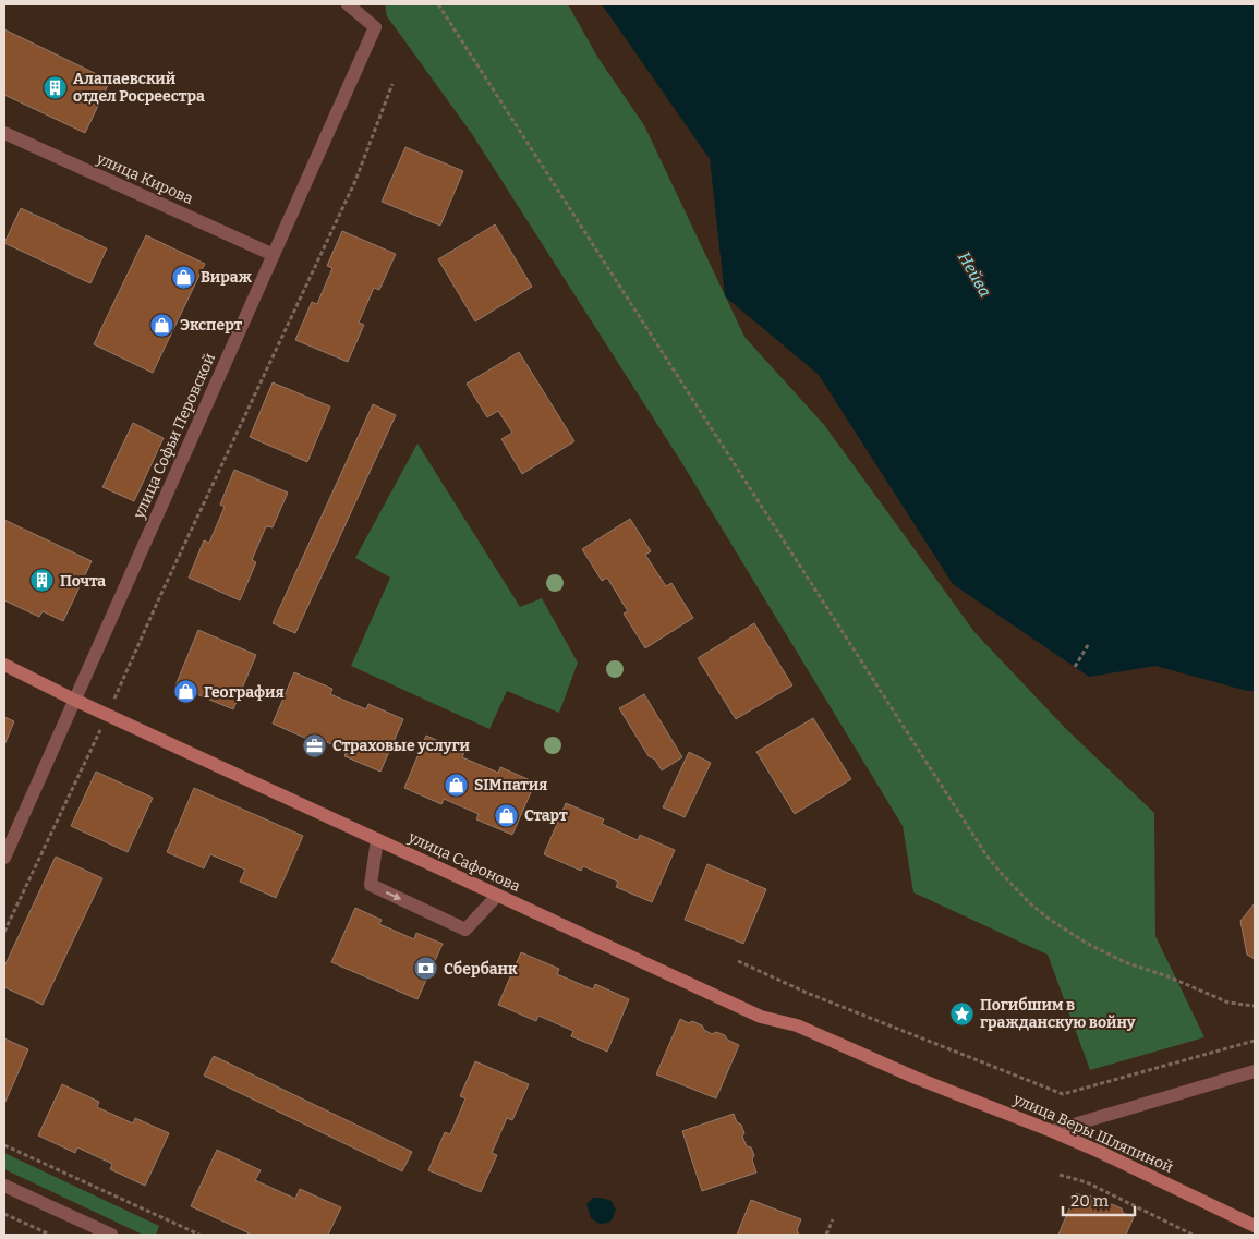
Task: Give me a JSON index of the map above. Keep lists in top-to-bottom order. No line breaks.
{"streets":{"main road":["улица Сафонова","улица Веры Шляпиной"],"street":["улица Кирова","улица Софьи Перовской"]},"crossings":[["улица Кирова","улица Софьи Перовской"],["улица Софьи Перовской","улица Сафонова"],["улица Сафонова","улица Веры Шляпиной"]],"water":["Нейва"],"places":{"building":["Алапаевский отдел Росреестра","Почта"],"shop":["Вираж","Эксперт","География","SIMпатия","Старт"],"office":["Страховые услуги"],"bank":["Сбербанк"],"place":["Погибшим в гражданскую войну"]},"scale_bar":"20 m"}
